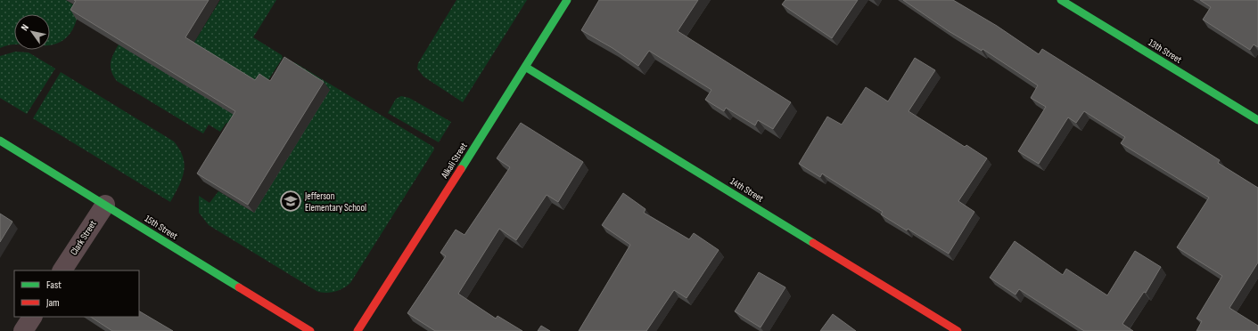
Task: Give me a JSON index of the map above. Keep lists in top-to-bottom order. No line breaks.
{"streets":{"street":["13th Street","Alkali Street","14th Street","15th Street","Clark Street"]},"crossings":[["Alkali Street","14th Street"],["15th Street","Clark Street"]],"places":{"school or university":["Jefferson Elementary School"]},"legend":["Fast","Jam"],"north":"top left"}
